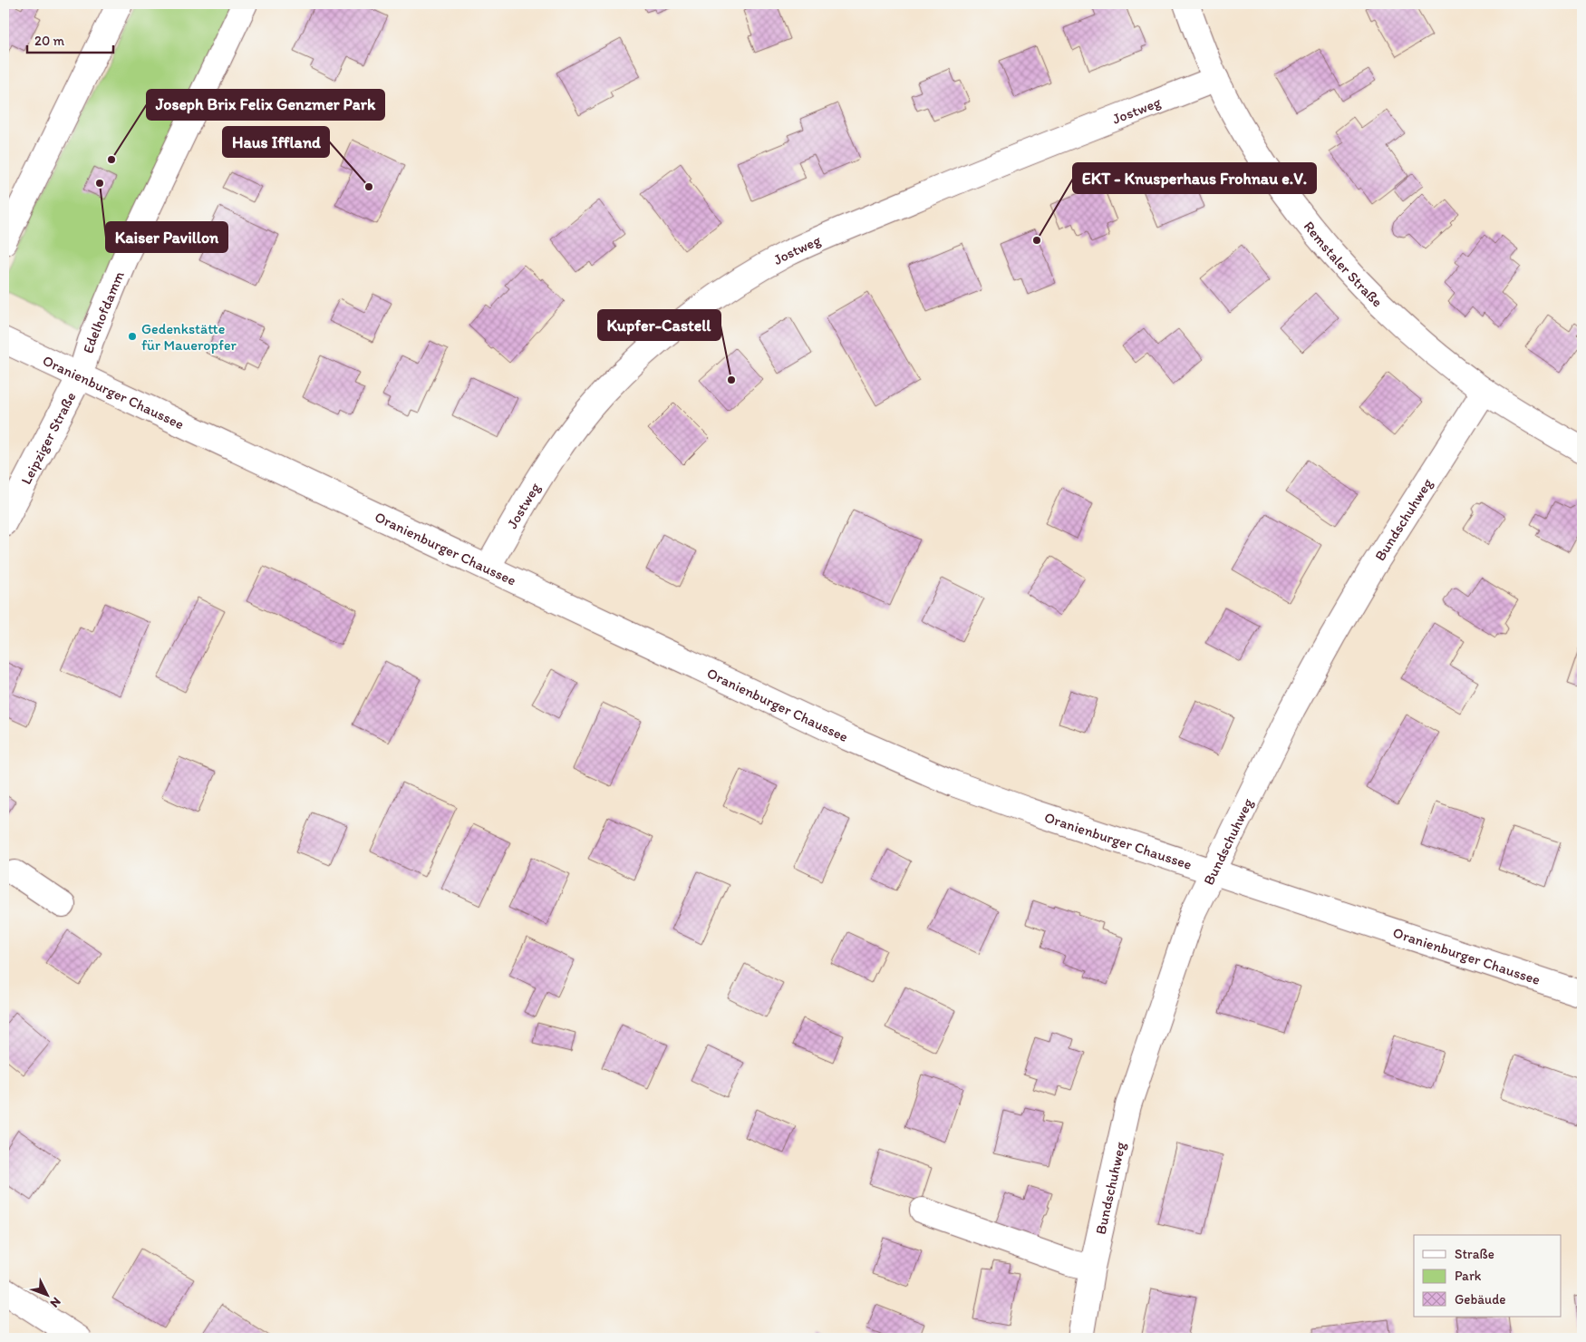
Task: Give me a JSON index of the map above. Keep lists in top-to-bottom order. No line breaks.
{"streets":{"street":["Jostweg","Remstaler Straße","Edelhofdamm","Oranienburger Chaussee","Leipziger Straße","Bundschuhweg"]},"crossings":[["Jostweg","Remstaler Straße"],["Jostweg","Oranienburger Chaussee"],["Remstaler Straße","Bundschuhweg"],["Edelhofdamm","Oranienburger Chaussee"],["Edelhofdamm","Leipziger Straße"],["Oranienburger Chaussee","Leipziger Straße"],["Oranienburger Chaussee","Bundschuhweg"]],"places":["Joseph Brix Felix Genzmer Park","Kaiser Pavillon","Haus Iffland","EKT - Knusperhaus Frohnau e.V.","Gedenkstätte für Maueropfer","Kupfer-Castell"],"legend":["Straße","Park","Gebäude"],"scale_bar":"20 m","north":"bottom right"}
